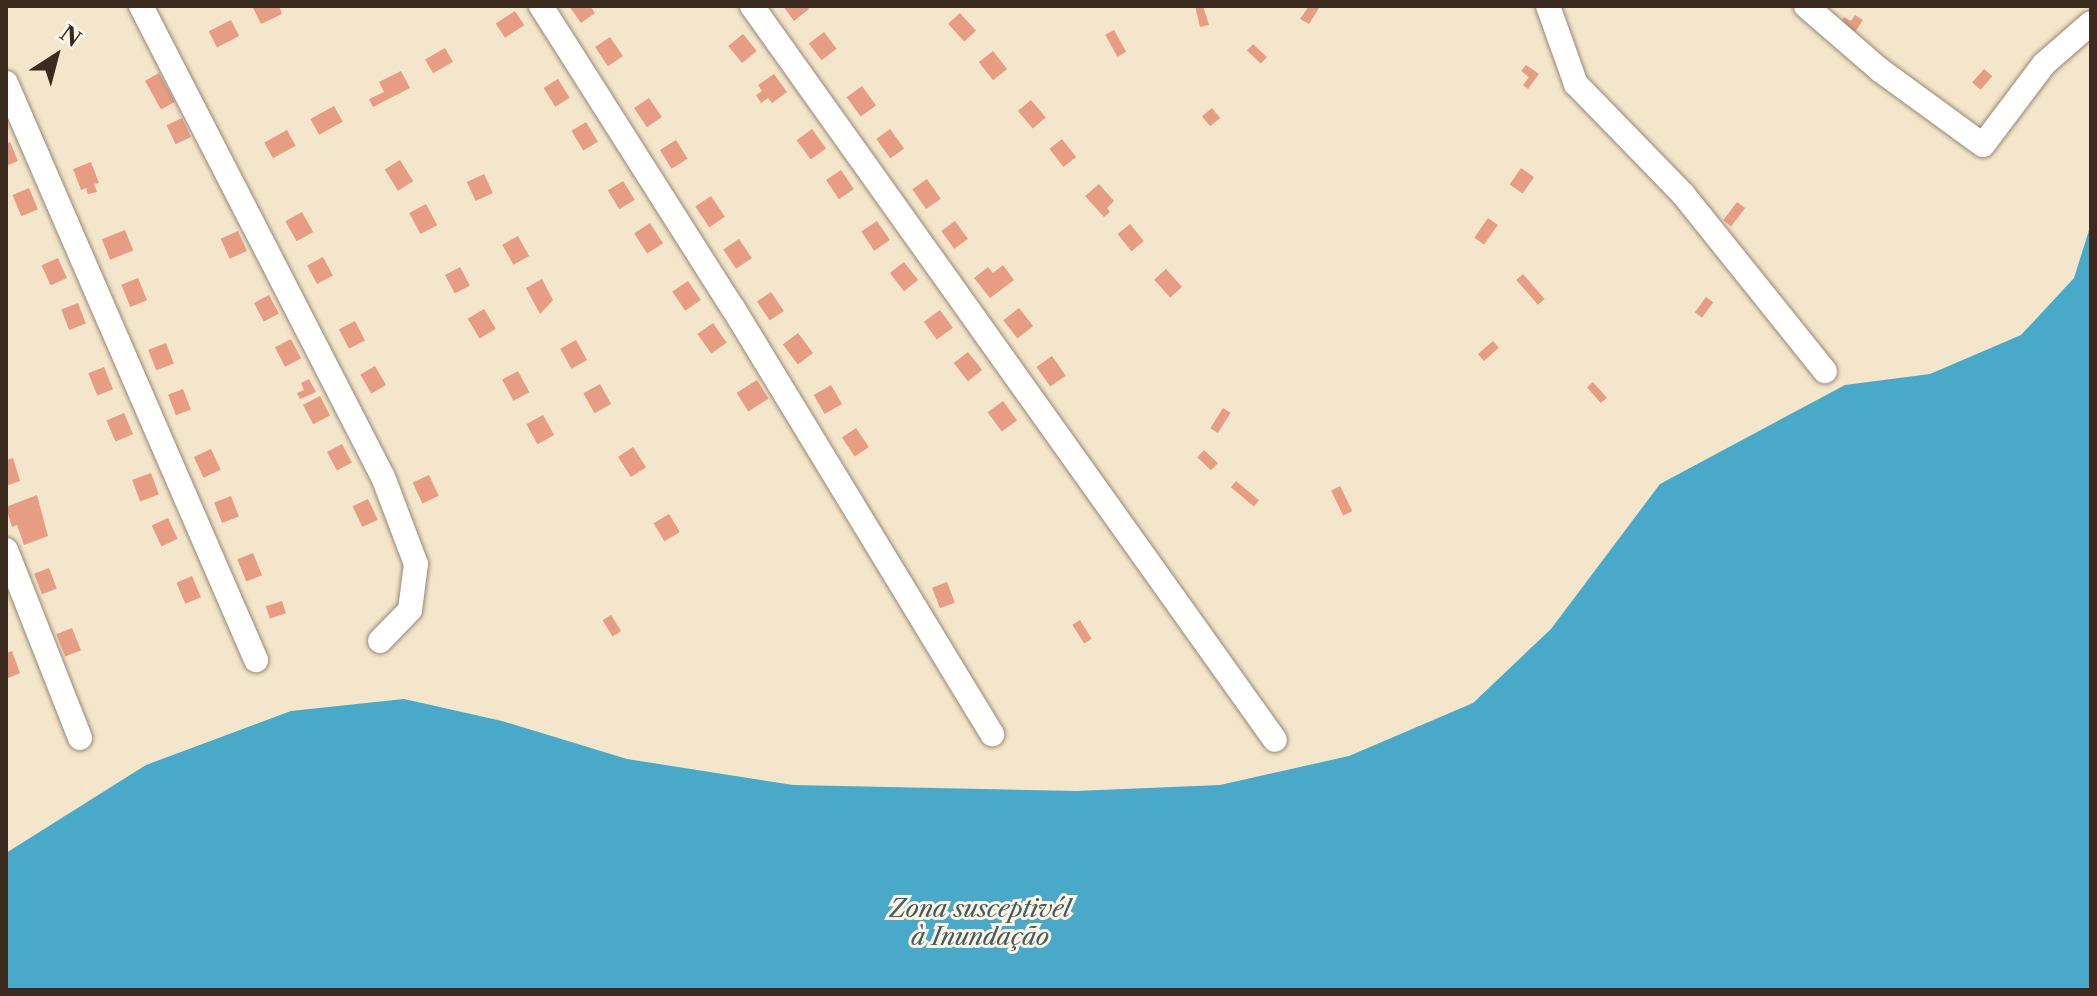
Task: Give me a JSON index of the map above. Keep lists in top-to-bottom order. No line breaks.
{"water":["Zona susceptivél à Inundação"],"north":"top right"}
